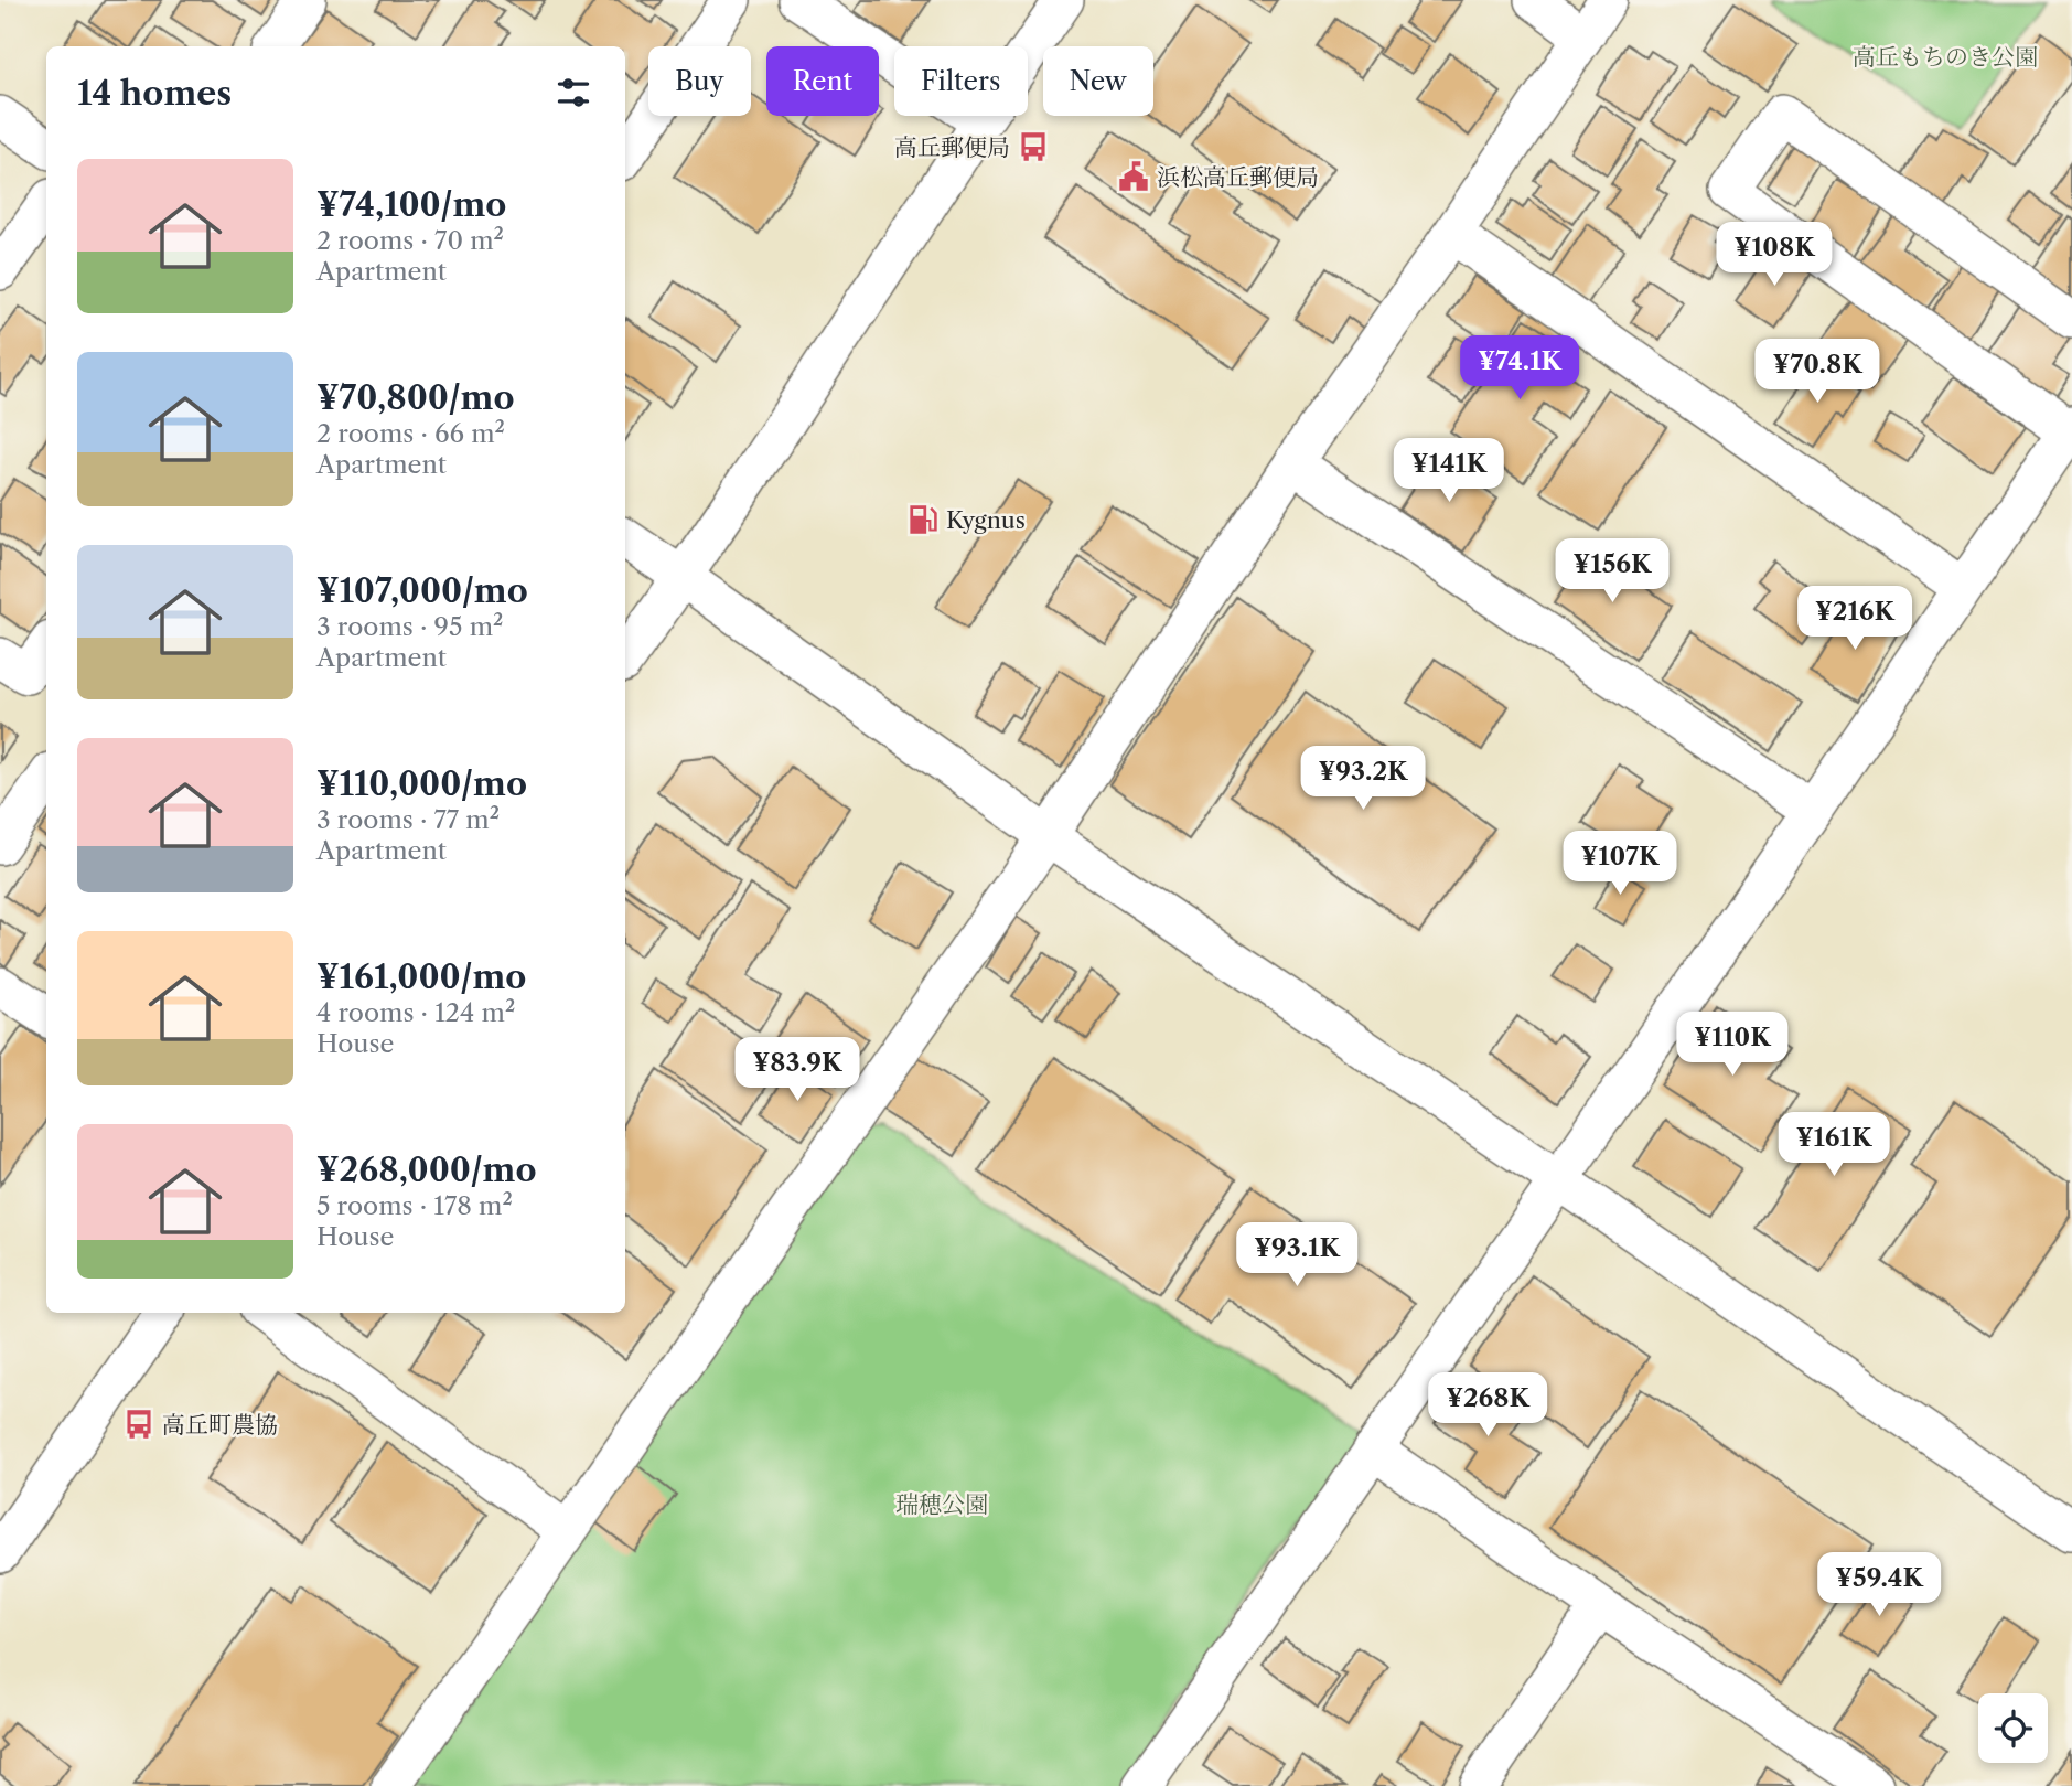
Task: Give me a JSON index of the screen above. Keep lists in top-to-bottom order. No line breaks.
{"parks":["高丘もちのき公園","瑞穂公園"],"places":{"bus stop":["高丘郵便局","高丘町農協"],"public building":["浜松高丘郵便局"],"fuel station":["Kygnus"]},"page":{"chip":["Buy","Rent","Filters","New"],"heading":"14 homes","list":[{"name":"¥74,100/mo","note":"2 rooms · 70 m² · Apartment"},{"name":"¥70,800/mo","note":"2 rooms · 66 m² · Apartment"},{"name":"¥107,000/mo","note":"3 rooms · 95 m² · Apartment"},{"name":"¥110,000/mo","note":"3 rooms · 77 m² · Apartment"},{"name":"¥161,000/mo","note":"4 rooms · 124 m² · House"},{"name":"¥268,000/mo","note":"5 rooms · 178 m² · House"}],"price":["¥108K","¥74.1K","¥70.8K","¥141K","¥156K","¥216K","¥93.2K","¥107K","¥110K","¥83.9K","¥161K","¥93.1K","¥268K","¥59.4K"]}}
